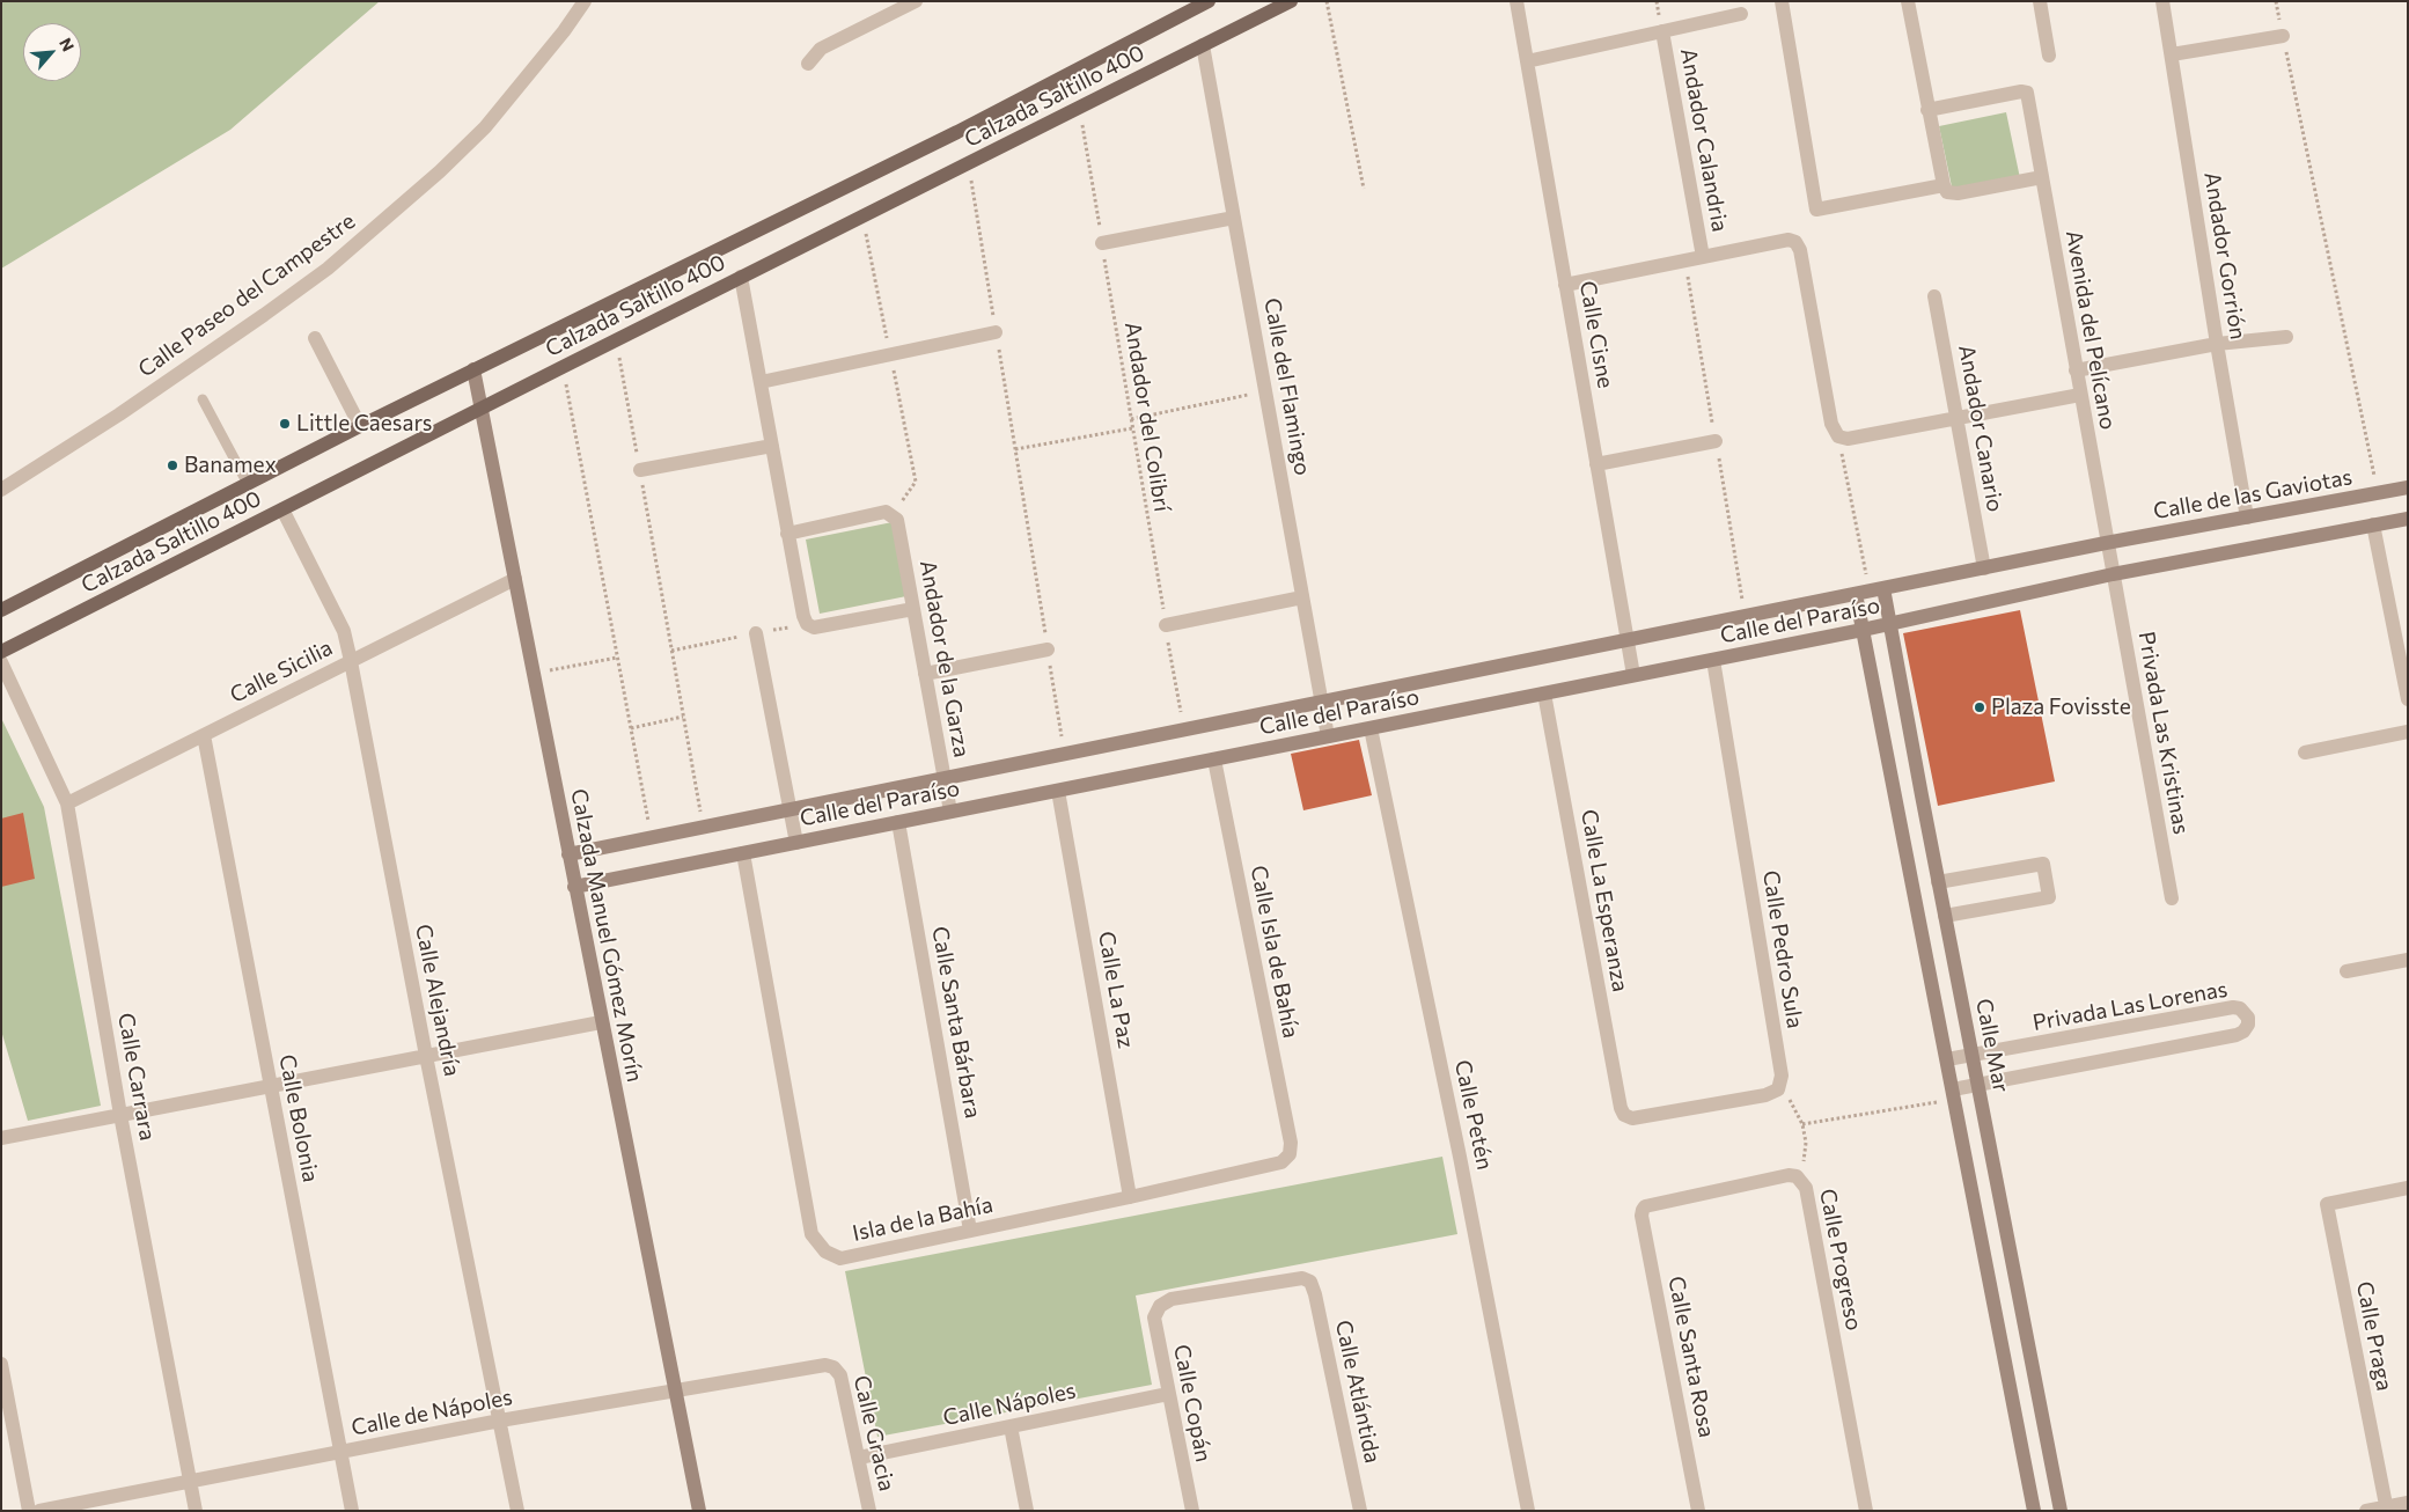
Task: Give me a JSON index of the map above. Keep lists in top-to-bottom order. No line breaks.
{"streets":{"main road":["Calzada Saltillo 400"],"street":["Andador Calandria","Andador Gorrión","Calle Paseo del Campestre","Avenida del Pelícano","Calle Cisne","Calle del Flamingo","Andador Canario","Calle de las Gaviotas","Calle del Paraíso","Andador de la Garza","Calle Sicilia","Privada Las Kristinas","Calle La Esperanza","Calzada Manuel Gómez Morín","Calle Pedro Sula","Calle Isla de Bahía","Calle La Paz","Calle Alejandría","Privada Las Lorenas","Calle Santa Bárbara","Calle Mar","Calle Carrara","Calle Petén","Calle Bolonia","Isla de la Bahía","Calle Progreso","Calle Praga","Calle Santa Rosa","Calle Atlántida","Calle Copán","Calle Nápoles","Calle de Nápoles","Calle Gracia"],"path":["Andador del Colibrí"]},"crossings":[["Calzada Saltillo 400","Calle del Flamingo"],["Calzada Saltillo 400","Andador del Colibrí"],["Calzada Saltillo 400","Calzada Manuel Gómez Morín"],["Calzada Saltillo 400","Calle Alejandría"],["Andador Gorrión","Calle de las Gaviotas"],["Avenida del Pelícano","Calle de las Gaviotas"],["Avenida del Pelícano","Calle del Paraíso"],["Avenida del Pelícano","Privada Las Kristinas"],["Calle Cisne","Calle del Paraíso"],["Calle del Flamingo","Calle del Paraíso"],["Andador del Colibrí","Calle del Paraíso"],["Andador Canario","Calle del Paraíso"],["Calle de las Gaviotas","Calle del Paraíso"],["Calle del Paraíso","Andador de la Garza"],["Calle del Paraíso","Privada Las Kristinas"],["Calle del Paraíso","Calle La Esperanza"],["Calle del Paraíso","Calzada Manuel Gómez Morín"],["Calle del Paraíso","Calle Pedro Sula"],["Calle del Paraíso","Calle Isla de Bahía"],["Calle del Paraíso","Calle La Paz"],["Calle del Paraíso","Calle Santa Bárbara"],["Calle del Paraíso","Calle Mar"],["Calle del Paraíso","Calle Petén"],["Calle del Paraíso","Isla de la Bahía"],["Calle Sicilia","Calzada Manuel Gómez Morín"],["Calle Sicilia","Calle Alejandría"],["Calle Sicilia","Calle Carrara"],["Calle Sicilia","Calle Bolonia"],["Calle La Esperanza","Calle Pedro Sula"],["Calzada Manuel Gómez Morín","Calle de Nápoles"],["Calle Isla de Bahía","Isla de la Bahía"],["Calle La Paz","Isla de la Bahía"],["Calle Alejandría","Calle de Nápoles"],["Privada Las Lorenas","Calle Mar"],["Calle Santa Bárbara","Isla de la Bahía"],["Calle Carrara","Calle de Nápoles"],["Calle Bolonia","Calle de Nápoles"],["Calle Progreso","Calle Santa Rosa"],["Calle Atlántida","Calle Copán"],["Calle Copán","Calle Nápoles"],["Calle Nápoles","Calle Gracia"],["Calle de Nápoles","Calle Gracia"]],"places":["Little Caesars","Banamex","Plaza Fovisste"],"north":"top right"}
